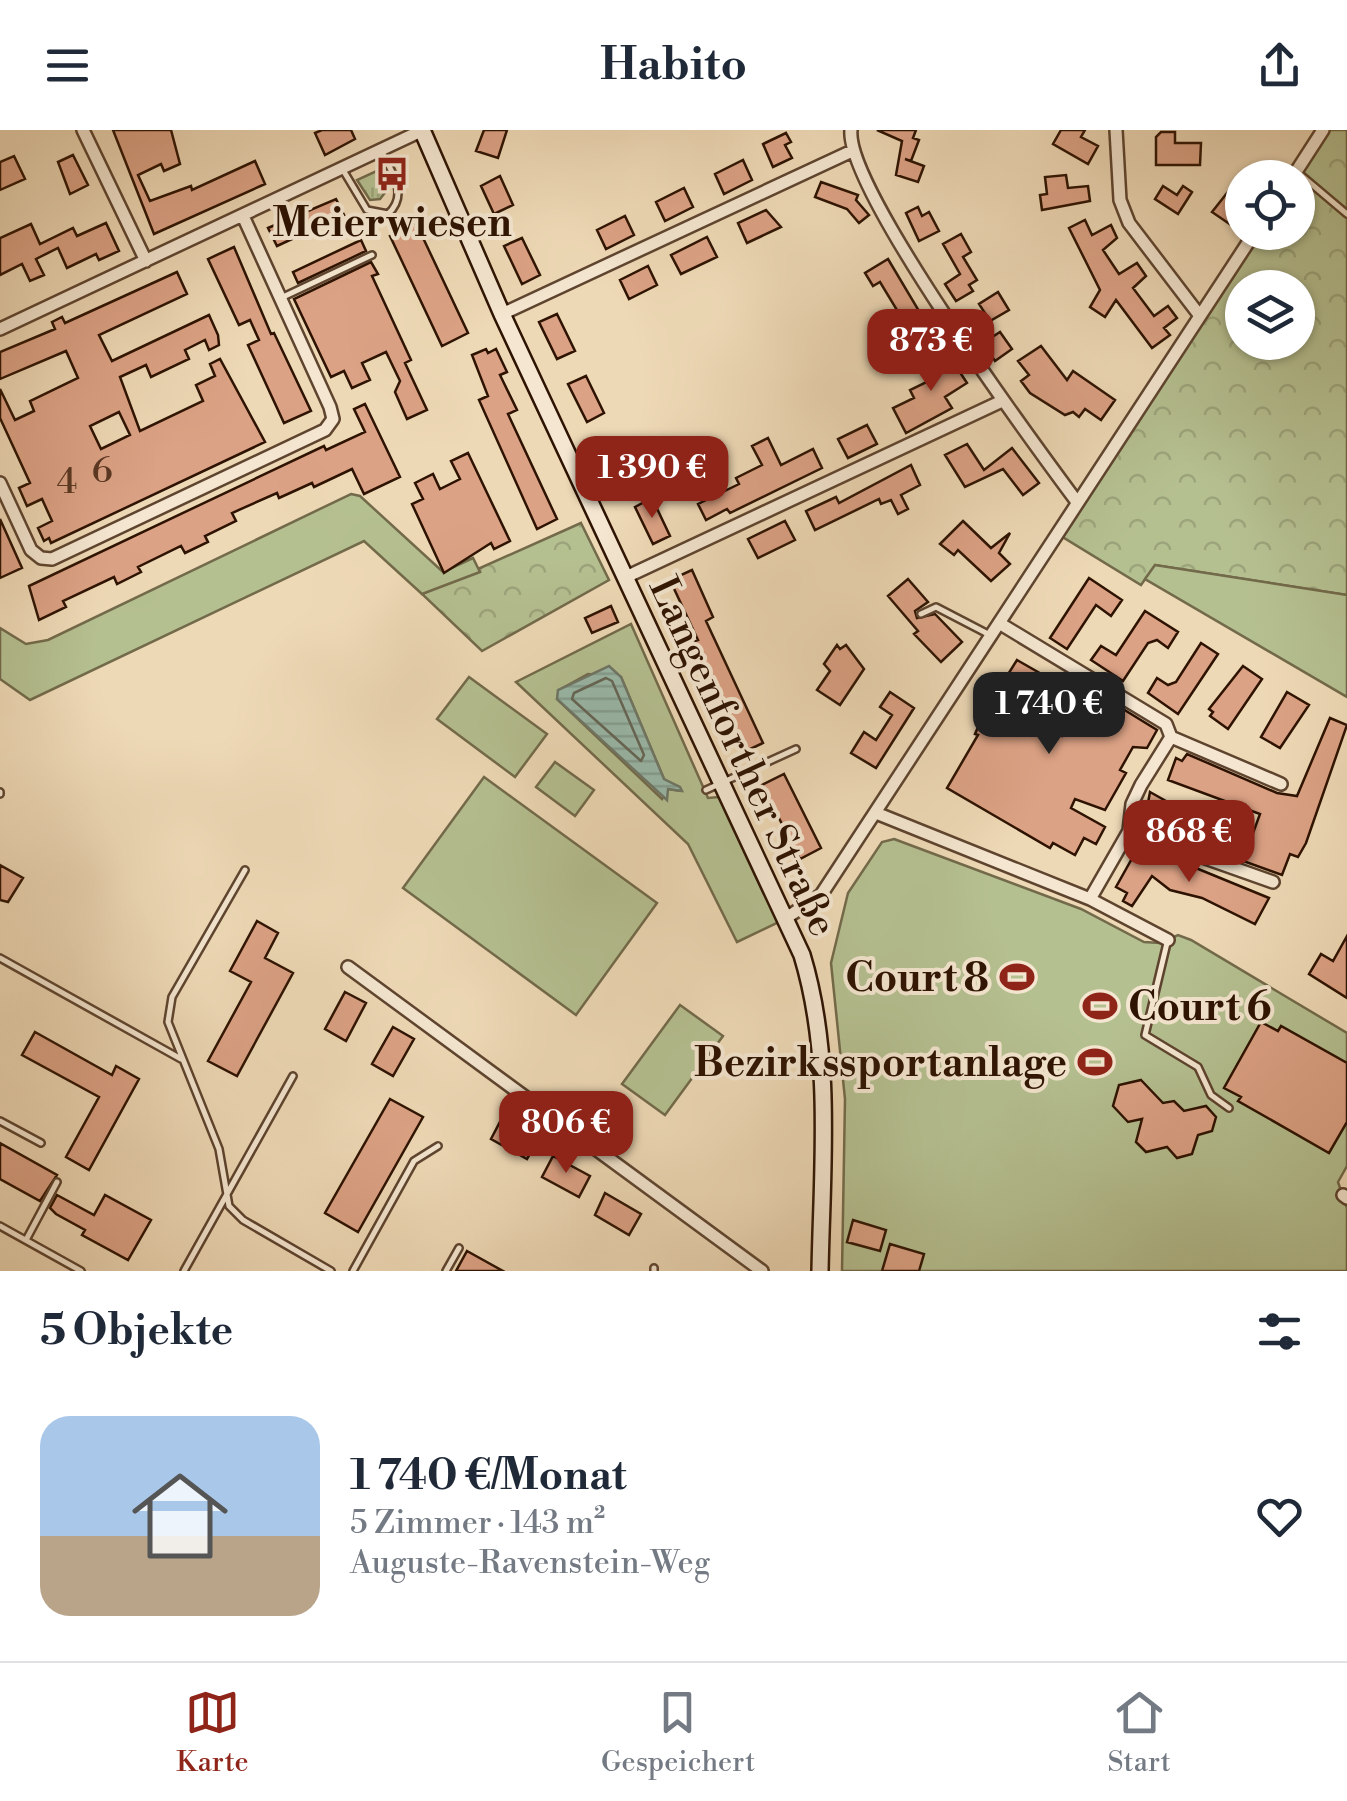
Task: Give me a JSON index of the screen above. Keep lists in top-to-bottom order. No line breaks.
{"streets":{"main road":["Langenforther Straße"]},"places":{"bus stop":["Meierwiesen"],"sports":["Court 8","Court 6","Bezirkssportanlage"]},"house_numbers":["6","4"],"page":{"header":"Habito","price":["873 €","1 390 €","1 740 €","868 €","806 €"],"heading":"5 Objekte","list":[{"name":"1 740 €/Monat","note":"5 Zimmer · 143 m² · Auguste-Ravenstein-Weg"}],"tabs":["Karte","Gespeichert","Start"]}}
